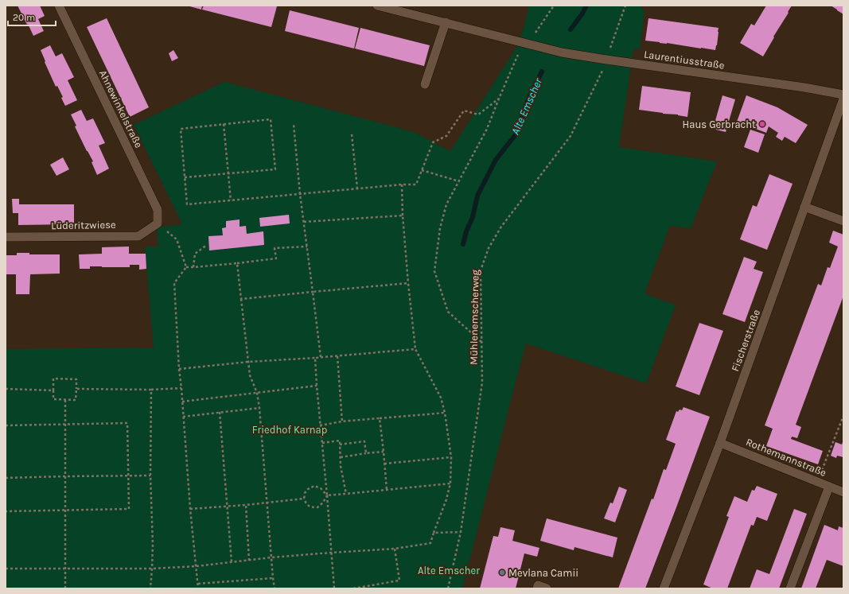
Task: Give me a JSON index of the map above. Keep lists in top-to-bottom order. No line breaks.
{"streets":{"street":["Laurentiusstraße","Ahnewinkelstraße","Lüderitzwiese","Fischerstraße","Rothemannstraße"],"path":["Mühlenemscherweg"]},"crossings":[["Laurentiusstraße","Mühlenemscherweg"],["Ahnewinkelstraße","Lüderitzwiese"],["Fischerstraße","Rothemannstraße"]],"water":["Alte Emscher"],"parks":["Friedhof Karnap","Alte Emscher"],"places":["Haus Gerbracht","Mevlana Camii"],"scale_bar":"20 m"}
